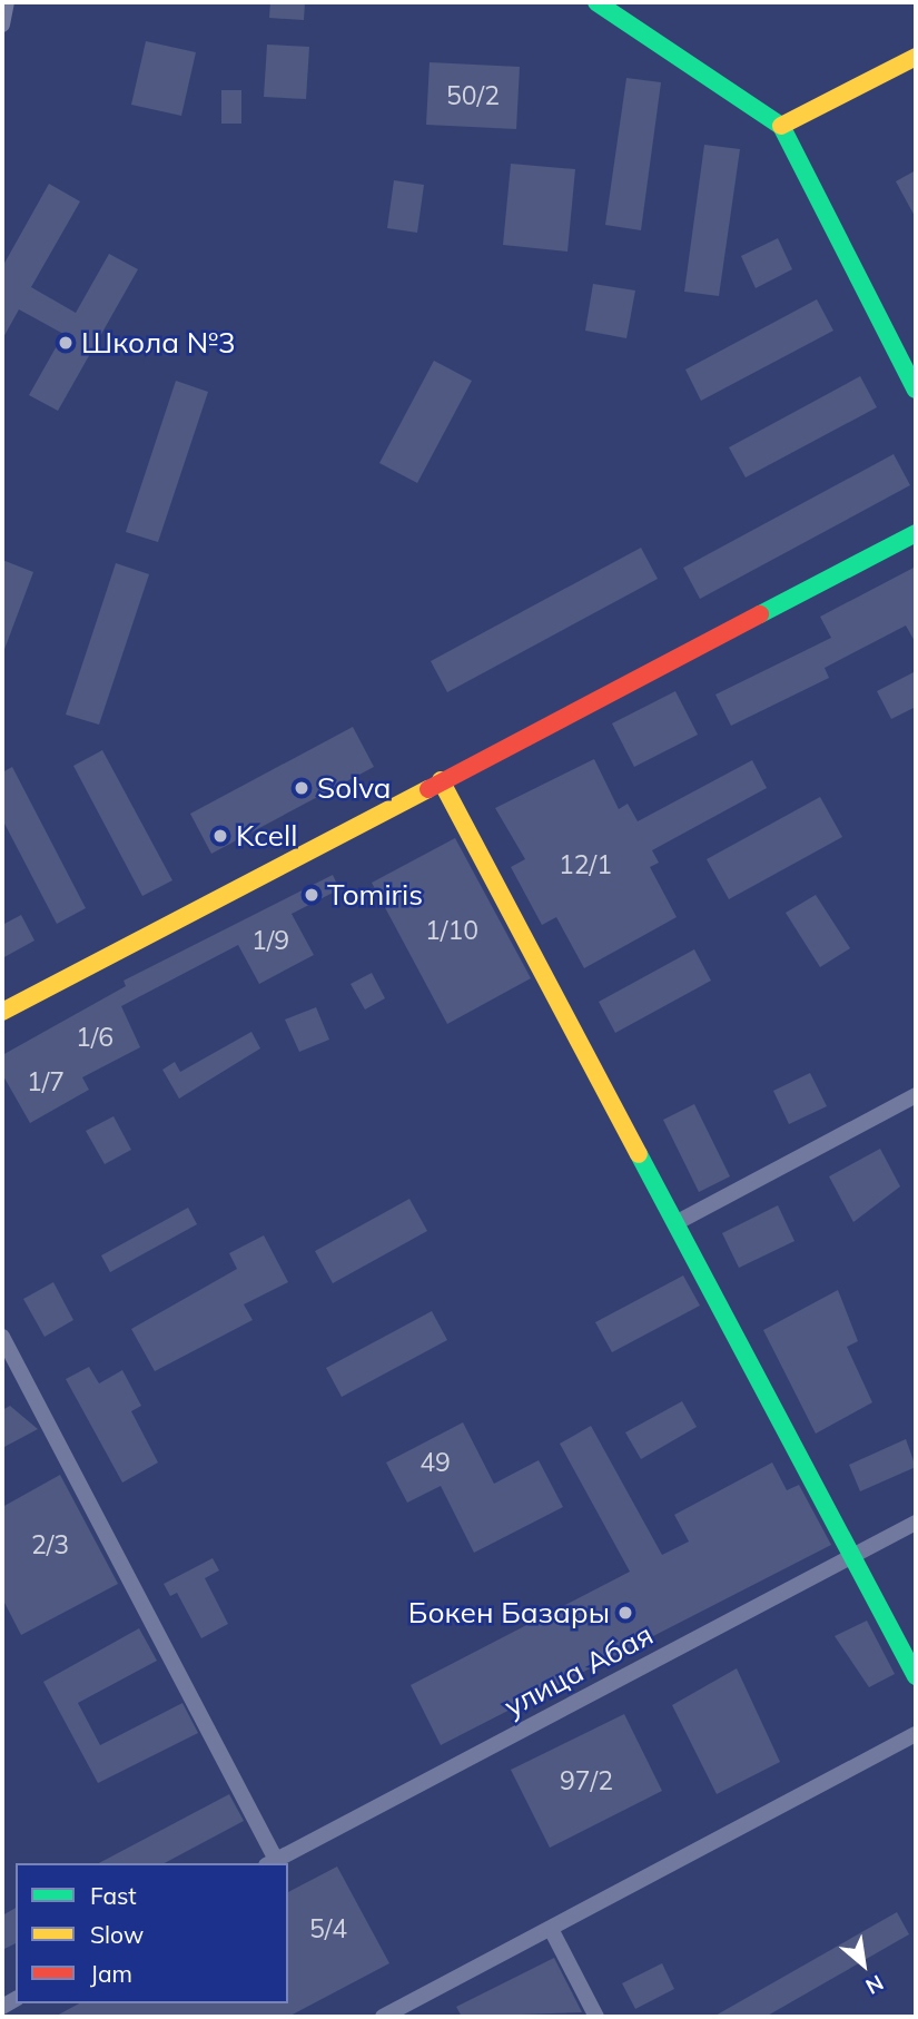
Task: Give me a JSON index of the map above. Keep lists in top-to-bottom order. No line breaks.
{"streets":{"street":["улица Абая"]},"places":["Школа №3","Solva","Kcell","Tomiris","Бокен Базары"],"house_numbers":["50/2","12/1","1/10","1/9","1/6","1/7","49","2/3","97/2","5/4"],"legend":["Fast","Slow","Jam"],"north":"bottom right"}
